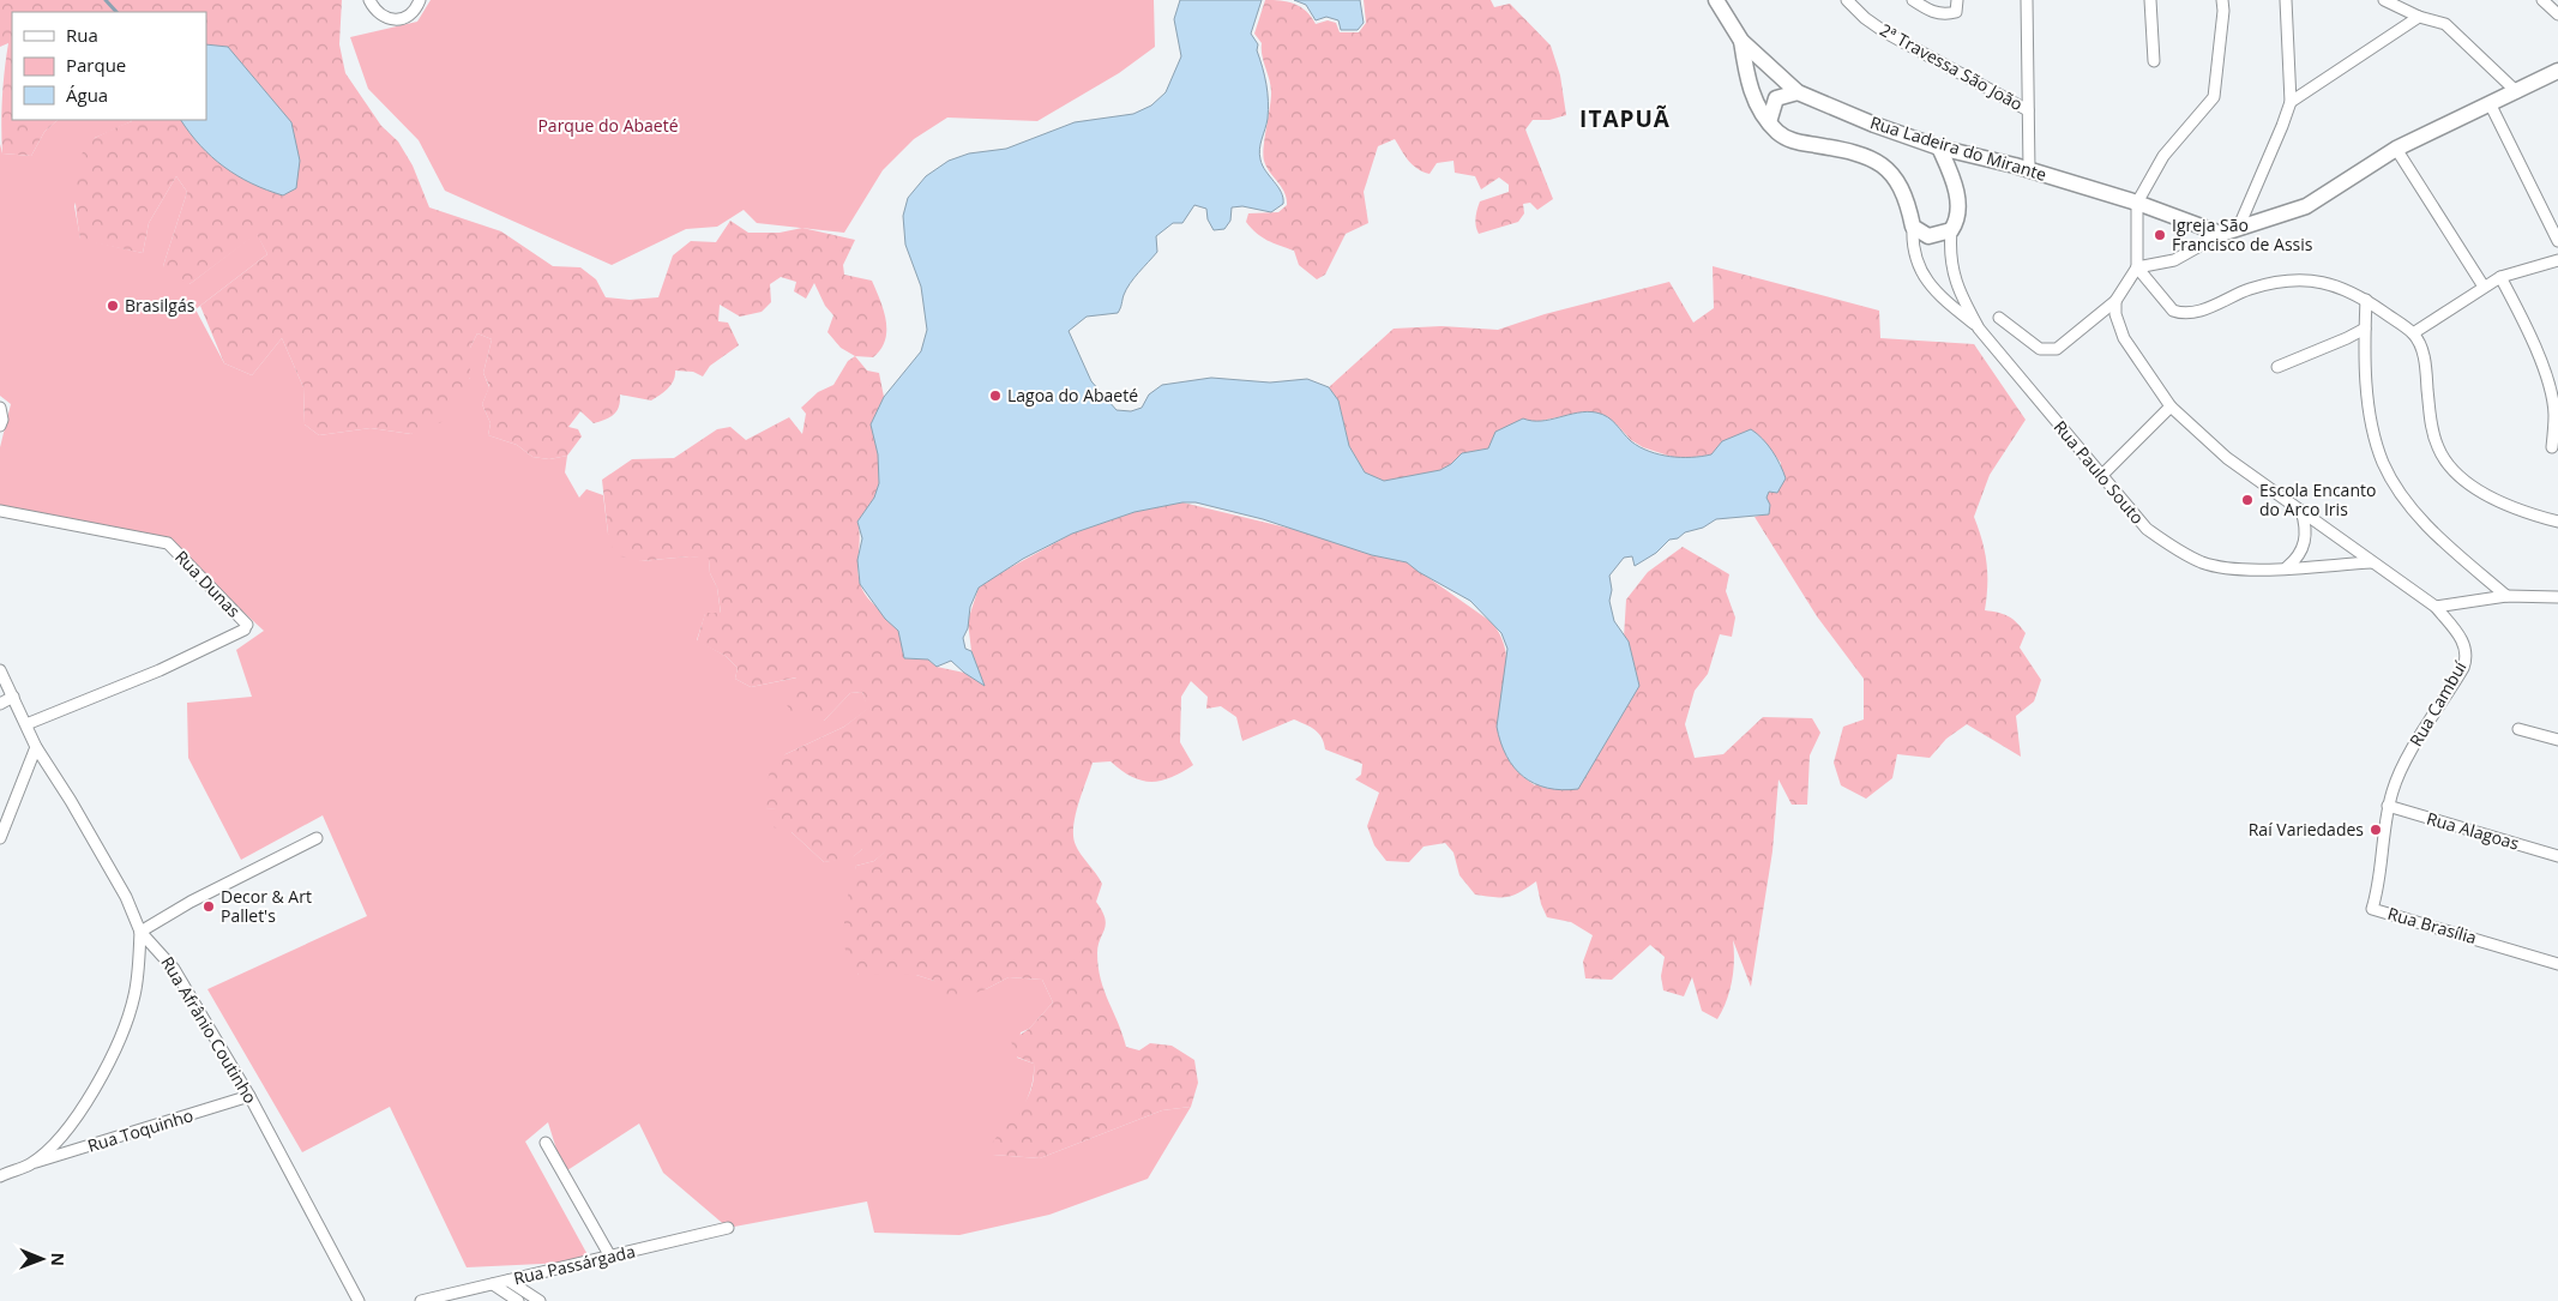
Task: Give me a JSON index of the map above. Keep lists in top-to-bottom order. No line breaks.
{"streets":{"street":["2ª Travessa São João","Rua Ladeira do Mirante","Rua Paulo Souto","Rua Dunas","Rua Cambuí","Rua Alagoas","Rua Brasília","Rua Afrânio Coutinho","Rua Toquinho","Rua Passárgada"]},"crossings":[["Rua Ladeira do Mirante","Rua Paulo Souto"],["Rua Paulo Souto","Rua Cambuí"],["Rua Dunas","Rua Afrânio Coutinho"],["Rua Cambuí","Rua Alagoas"],["Rua Cambuí","Rua Brasília"],["Rua Alagoas","Rua Brasília"],["Rua Afrânio Coutinho","Rua Toquinho"]],"districts":["ITAPUÃ"],"parks":["Parque do Abaeté"],"places":["Igreja São Francisco de Assis","Brasilgás","Lagoa do Abaeté","Escola Encanto do Arco Iris","Raí Variedades","Decor & Art Pallet's"],"legend":["Rua","Parque","Água"],"north":"right"}
